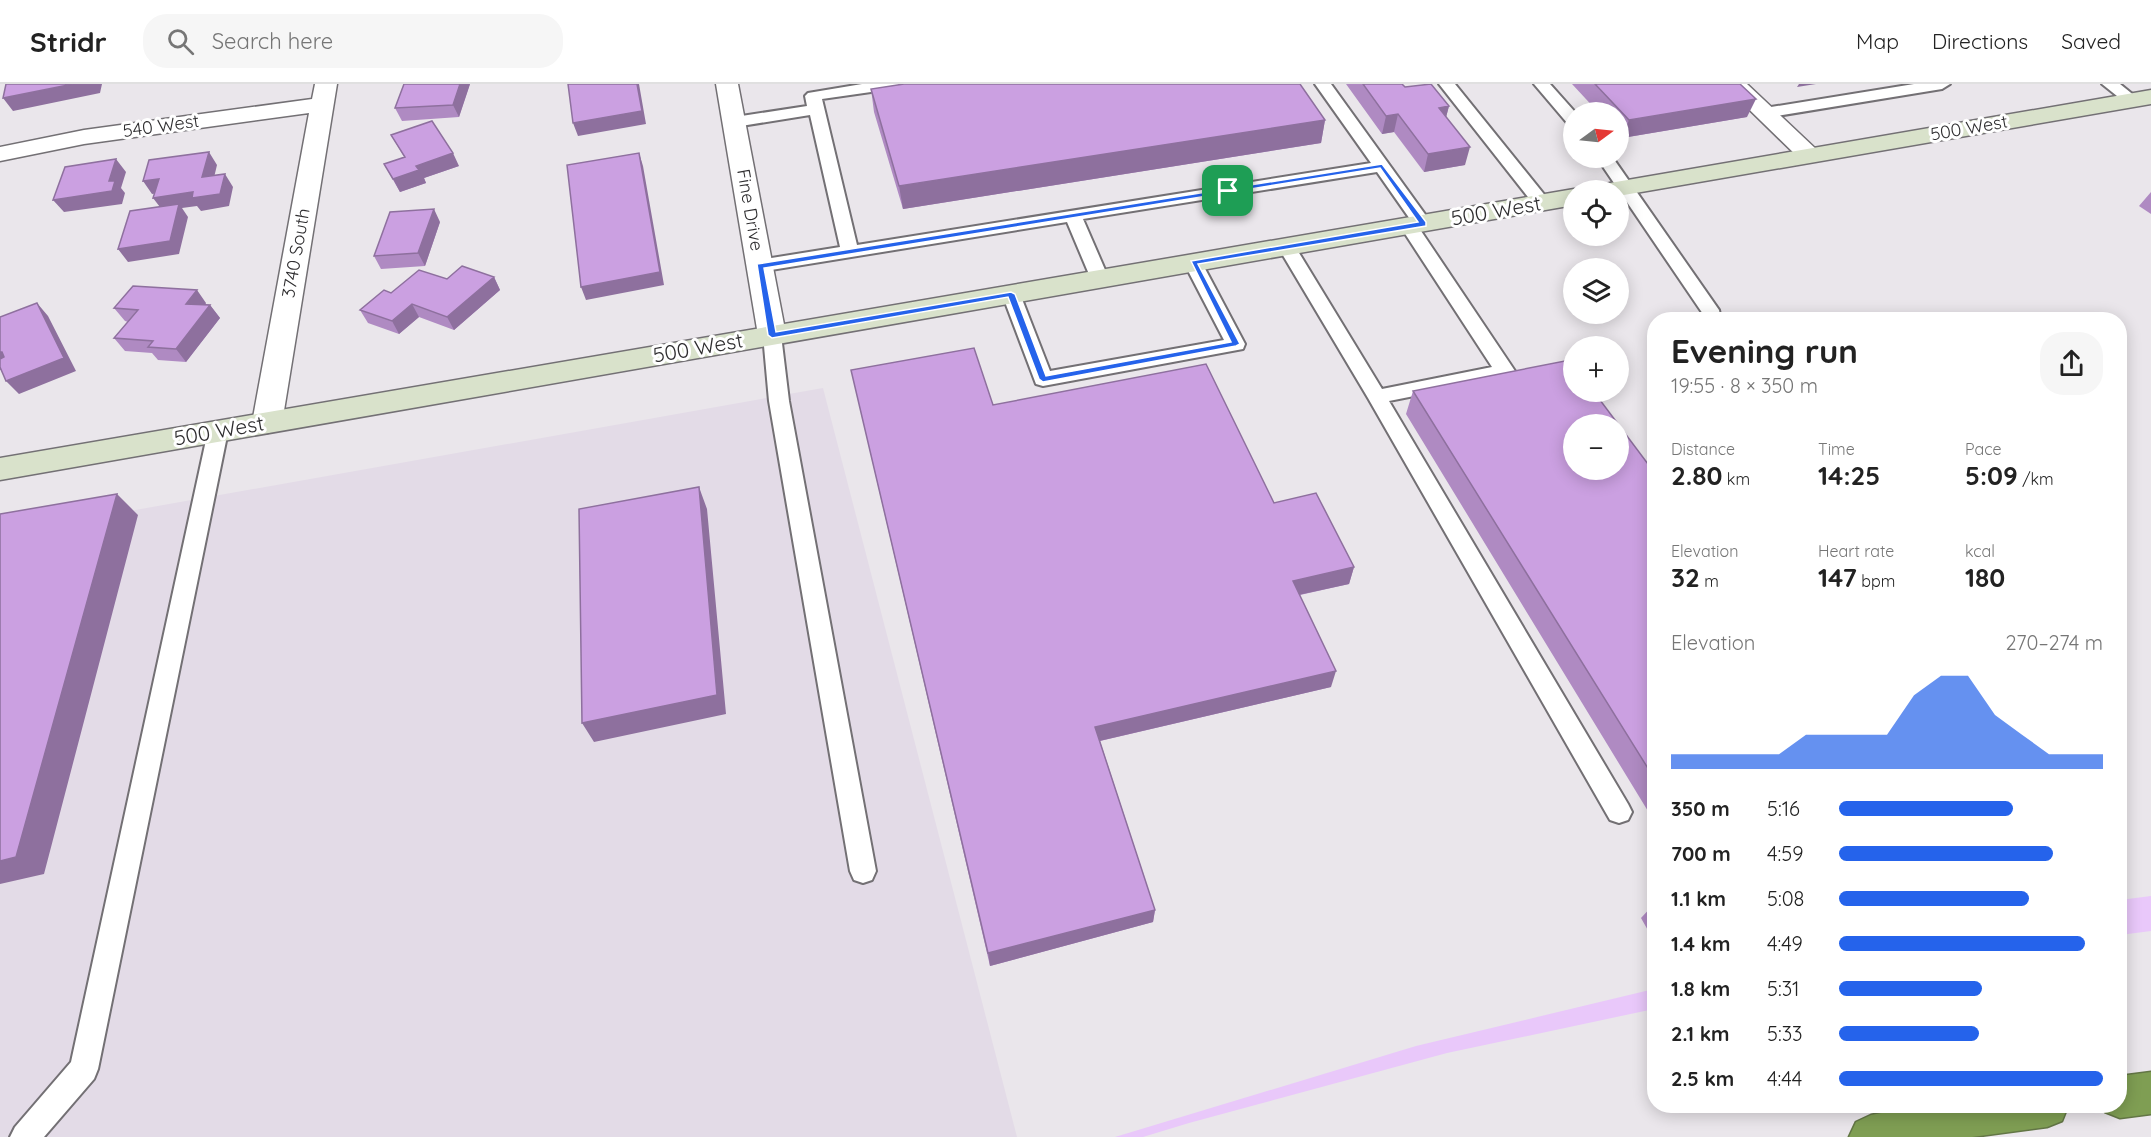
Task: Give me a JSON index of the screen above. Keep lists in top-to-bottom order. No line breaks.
{"streets":{"main road":["500 West"],"street":["540 West","Fine Drive","3740 South"]},"crossings":[["540 West","3740 South"],["500 West","Fine Drive"],["500 West","3740 South"]],"north":"right","page":{"header":"Stridr","search":"Search here","nav":["Map","Directions","Saved"],"map_buttons":["+","−"],"heading":["Evening run","19:55 · 8 × 350 m"],"stats":[["Distance","2.80 km"],["Time","14:25"],["Pace","5:09 /km"],["Elevation","32 m"],["Heart rate","147 bpm"],["kcal","180"]],"chart":["Elevation","270–274 m"],"list":[{"name":"350 m","note":"5:16"},{"name":"700 m","note":"4:59"},{"name":"1.1 km","note":"5:08"},{"name":"1.4 km","note":"4:49"},{"name":"1.8 km","note":"5:31"},{"name":"2.1 km","note":"5:33"},{"name":"2.5 km","note":"4:44"}]}}
